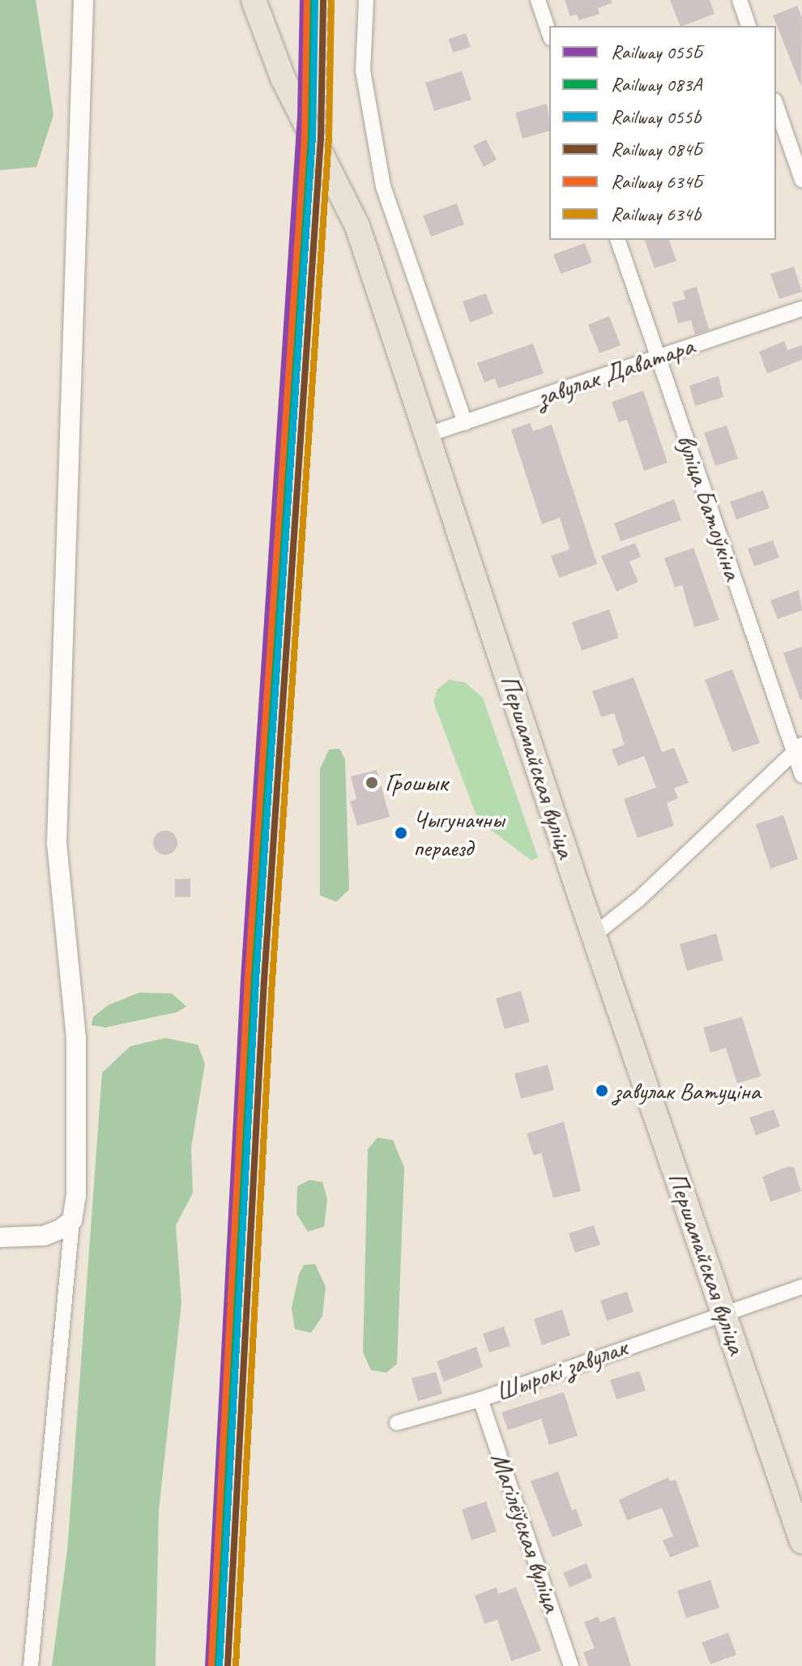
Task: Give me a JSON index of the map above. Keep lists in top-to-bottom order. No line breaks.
{"streets":{"main road":["Першамайская вуліца"],"street":["завулак Даватара","вуліца Батоўкіна","Шырокі завулак","Магілёўская вуліца"]},"crossings":[["завулак Даватара","вуліца Батоўкіна"],["завулак Даватара","Першамайская вуліца"],["Першамайская вуліца","Шырокі завулак"],["Шырокі завулак","Магілёўская вуліца"]],"places":["Грошык","Чыгуначны пераезд","завулак Ватуціна"],"lines":["rail line 055Б","rail line 083А","rail line 055Ь","rail line 084Б","rail line 634Б","rail line 634Ь"],"legend":["Railway 055Б","Railway 083А","Railway 055Ь","Railway 084Б","Railway 634Б","Railway 634Ь"]}
